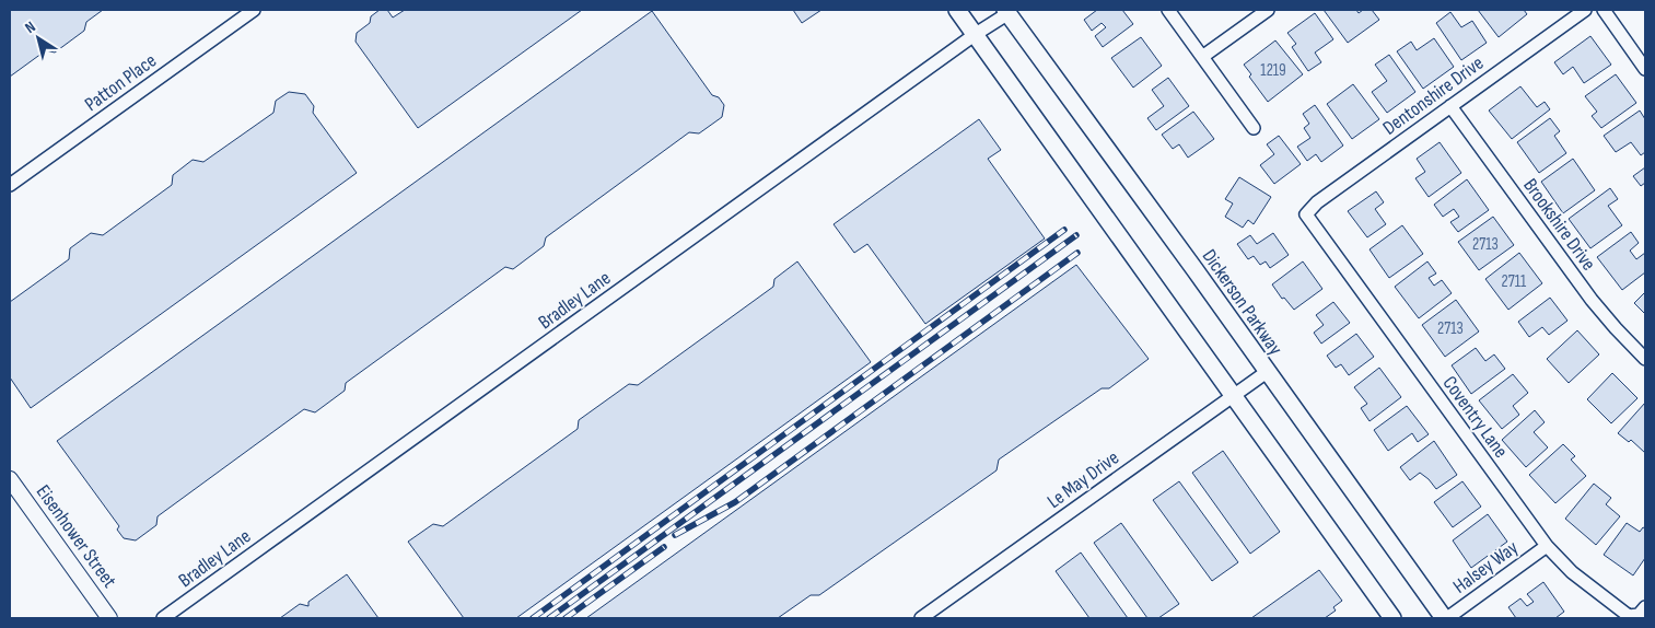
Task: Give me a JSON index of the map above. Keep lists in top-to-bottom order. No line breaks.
{"streets":{"main road":["Dickerson Parkway"],"street":["Patton Place","Dentonshire Drive","Brookshire Drive","Bradley Lane","Coventry Lane","Le May Drive","Eisenhower Street","Halsey Way"]},"crossings":[["Dentonshire Drive","Brookshire Drive"],["Dentonshire Drive","Coventry Lane"],["Bradley Lane","Dickerson Parkway"],["Dickerson Parkway","Le May Drive"],["Dickerson Parkway","Halsey Way"],["Coventry Lane","Halsey Way"]],"house_numbers":["1219","2713","2711","2713"],"north":"top left"}
